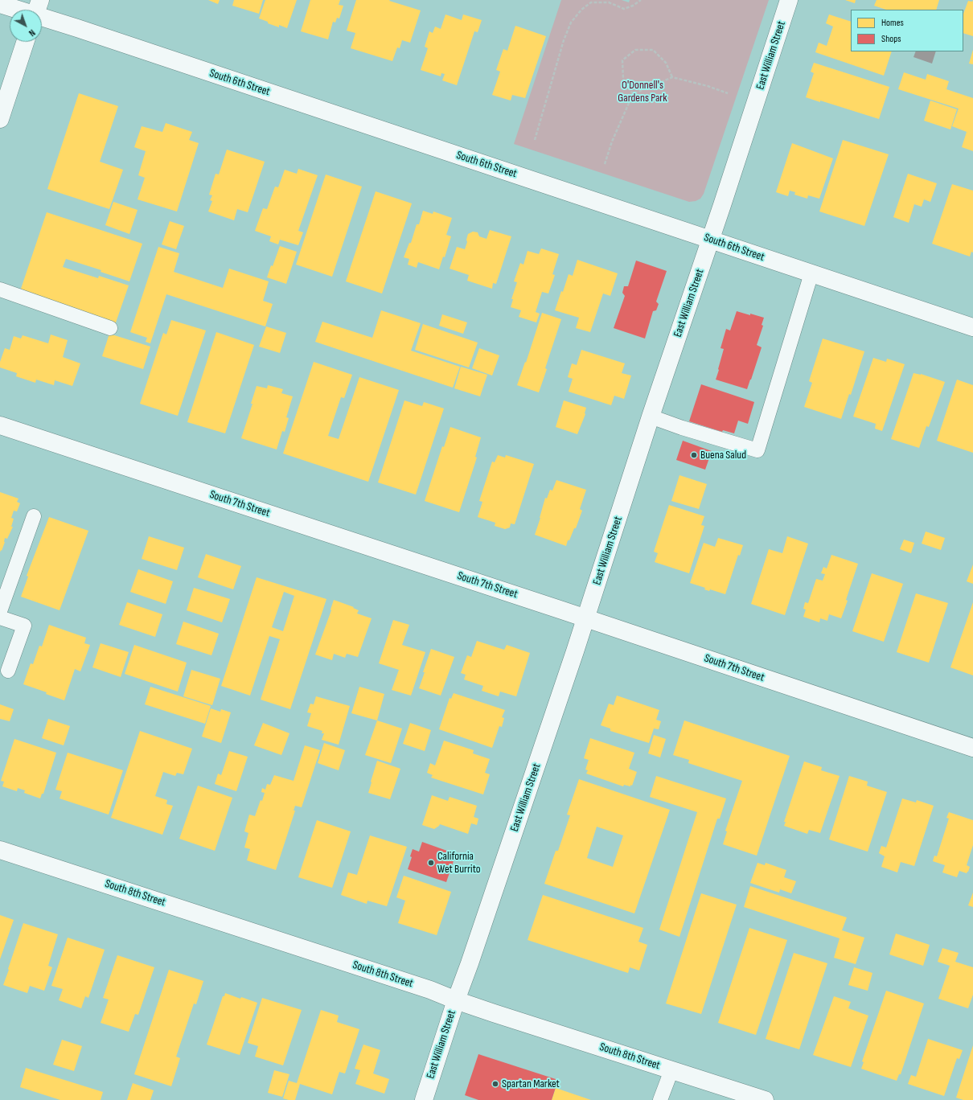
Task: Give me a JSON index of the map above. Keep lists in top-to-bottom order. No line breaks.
{"streets":{"street":["East William Street","South 6th Street","South 7th Street","South 8th Street"]},"crossings":[["East William Street","South 6th Street"],["East William Street","South 7th Street"],["East William Street","South 8th Street"]],"parks":["O'Donnell's Gardens Park"],"places":["Buena Salud","California Wet Burrito","Spartan Market"],"legend":["Homes","Shops"],"north":"bottom right"}
